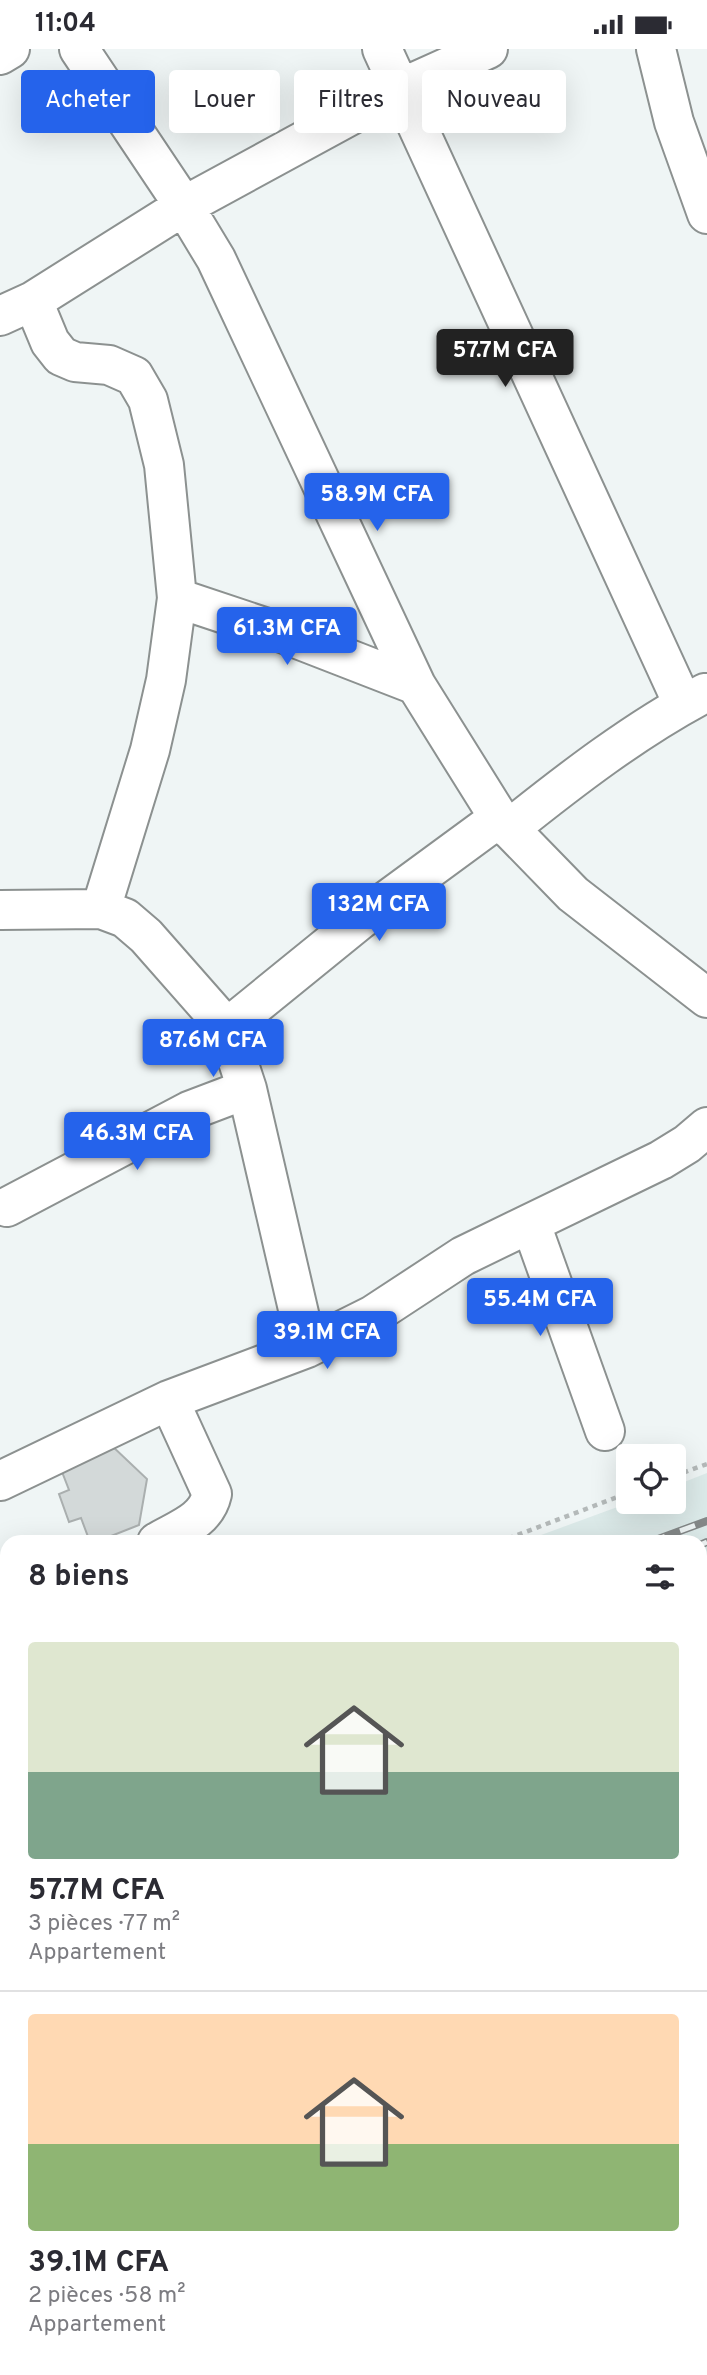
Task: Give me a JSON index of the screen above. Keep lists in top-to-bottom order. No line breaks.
{"page":{"status":"11:04","chip":["Acheter","Louer","Filtres","Nouveau"],"price":["57.7M CFA","58.9M CFA","61.3M CFA","132M CFA","87.6M CFA","46.3M CFA","55.4M CFA","39.1M CFA"],"heading":"8 biens","list":[{"name":"57.7M CFA","note":"3 pièces · 77 m² · Appartement"},{"name":"39.1M CFA","note":"2 pièces · 58 m² · Appartement"}]}}
